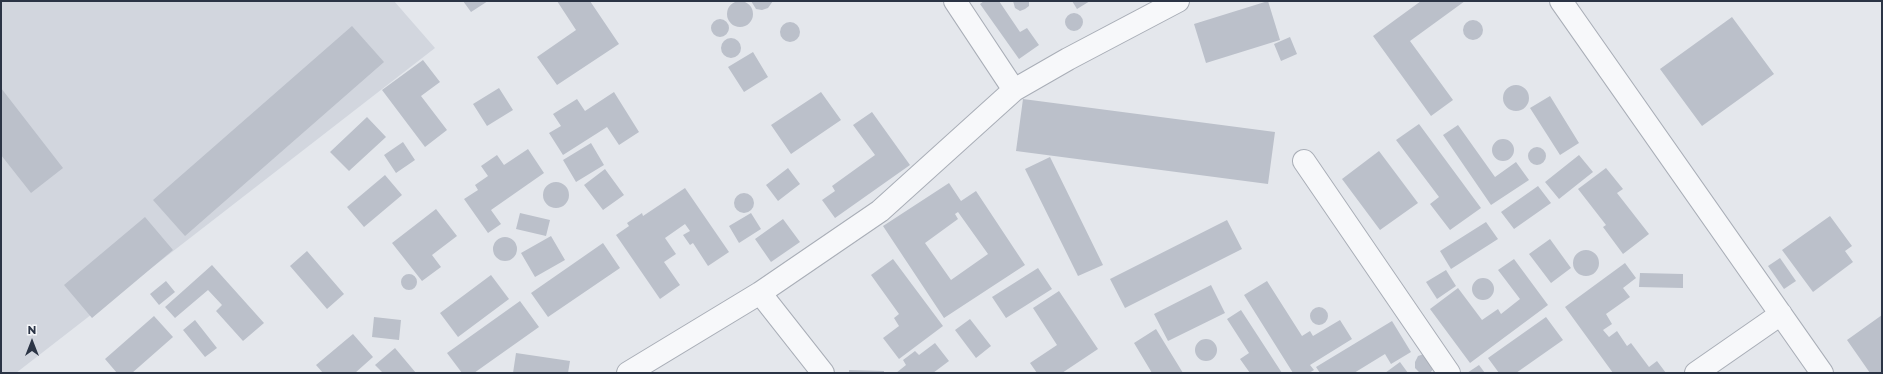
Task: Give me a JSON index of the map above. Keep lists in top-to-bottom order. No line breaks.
{"north":"top"}
